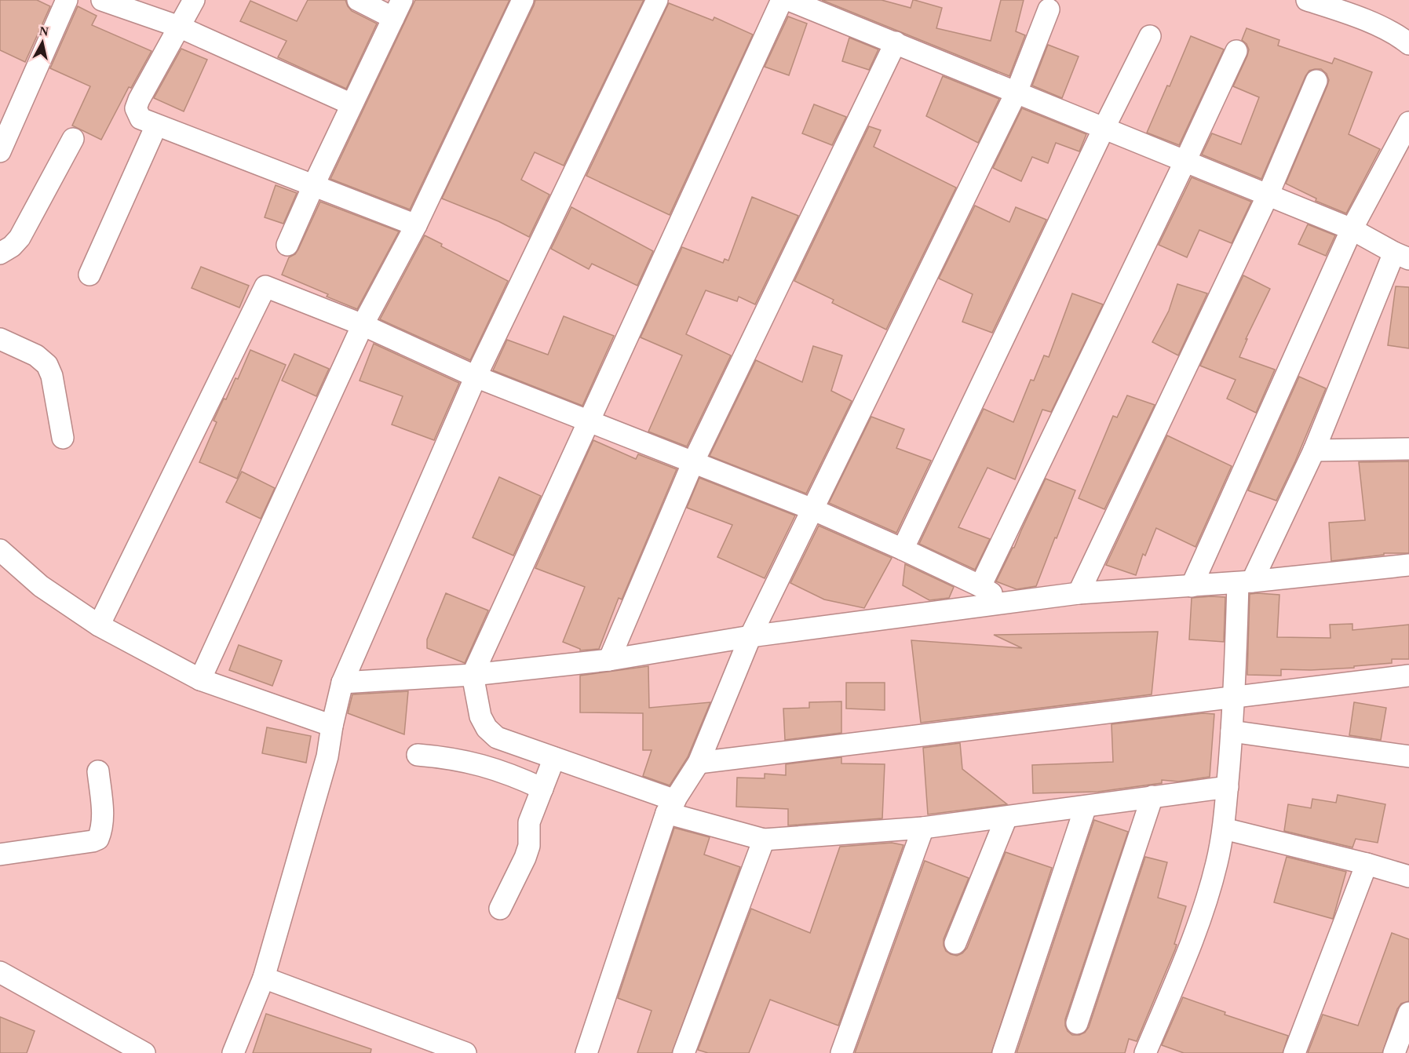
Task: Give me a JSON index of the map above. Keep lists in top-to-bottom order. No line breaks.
{"north":"top"}
